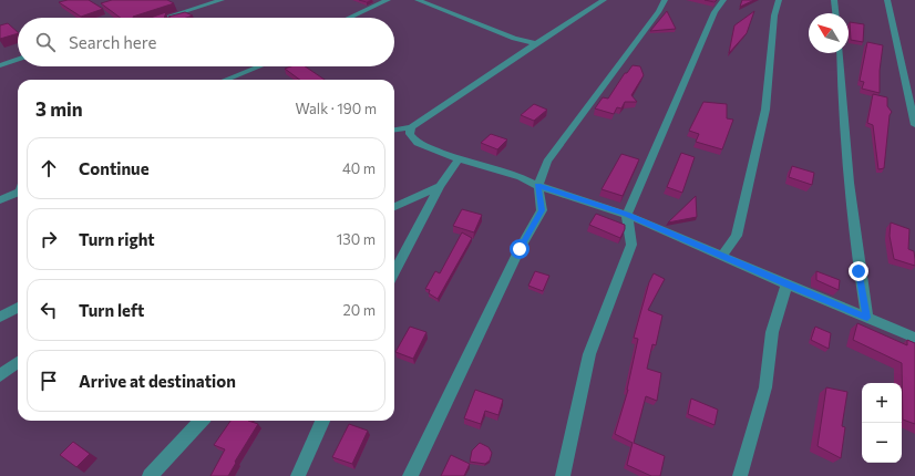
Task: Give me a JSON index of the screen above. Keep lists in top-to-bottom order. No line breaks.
{"north":"top left","page":{"search":"Search here","heading":["3 min","Walk · 190 m"],"list":[["Continue","40 m"],["Turn right","130 m"],["Turn left","20 m"],"Arrive at destination"],"map_buttons":["+","−"]}}
